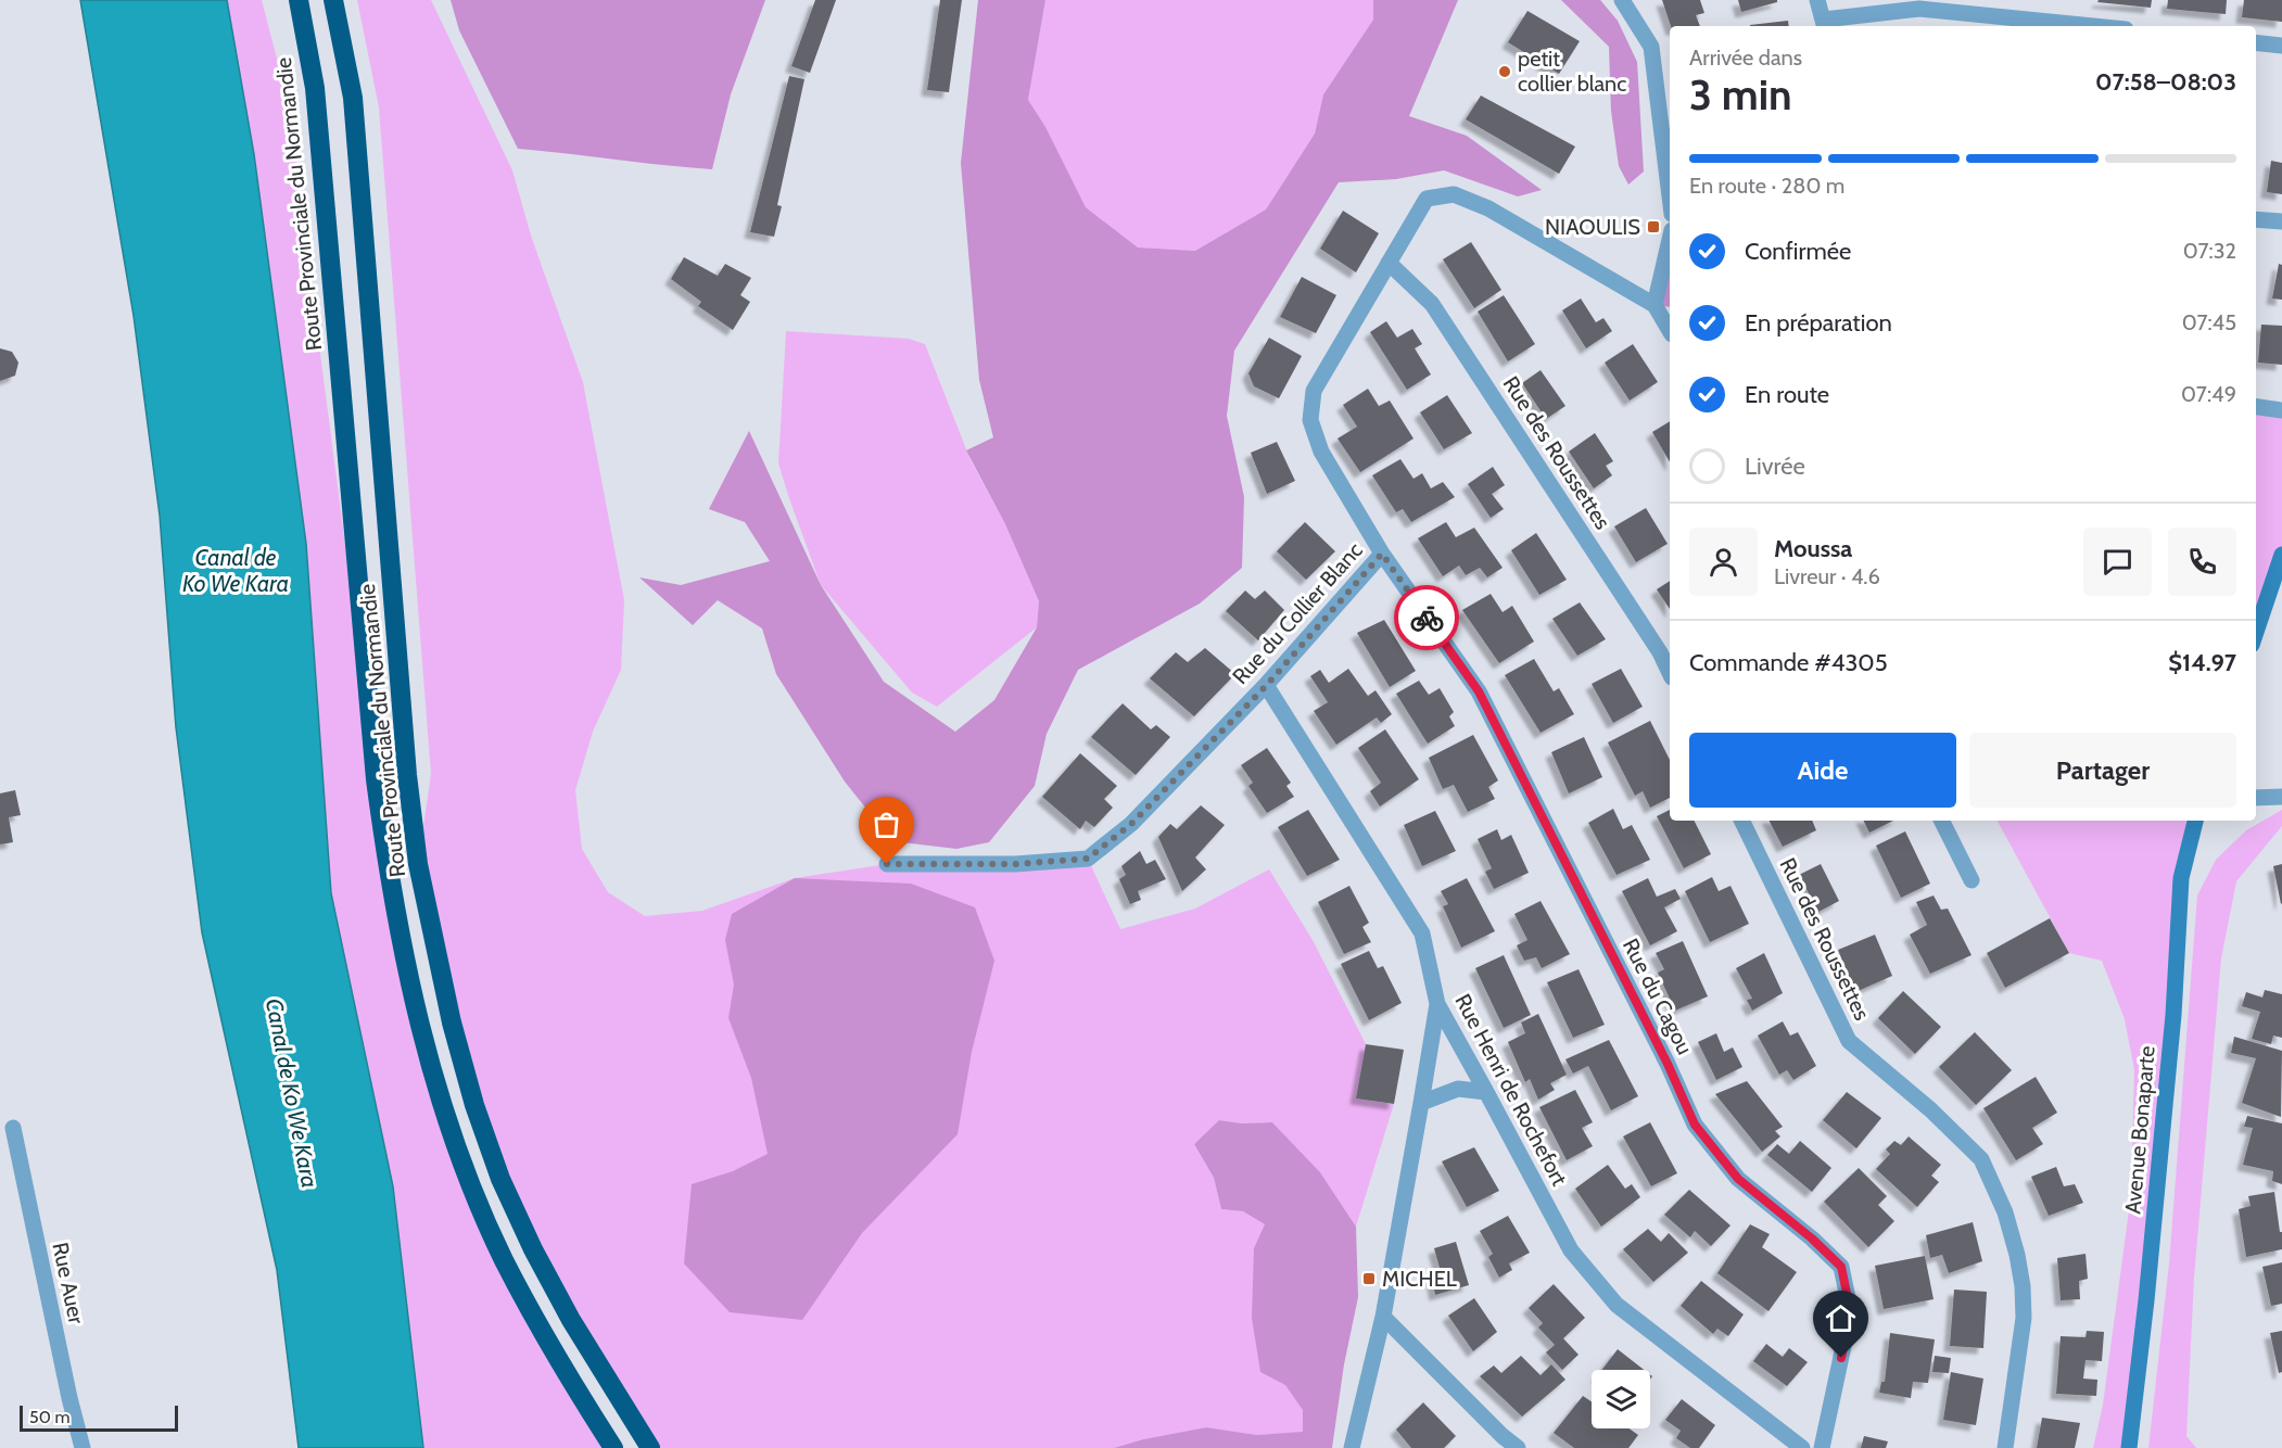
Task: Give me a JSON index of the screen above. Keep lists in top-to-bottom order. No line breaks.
{"streets":{"highway":["Route Provinciale du Normandie"],"main road":["Avenue Bonaparte"],"street":["Rue des Roussettes","Rue du Collier Blanc","Rue du Cagou","Rue Henri de Rochefort","Rue Auer"]},"crossings":[["Rue des Roussettes","Rue du Collier Blanc"],["Rue du Collier Blanc","Rue du Cagou"],["Rue du Collier Blanc","Rue Henri de Rochefort"]],"water":["Canal de Ko We Kara"],"places":{"other":["petit collier blanc"],"transit":["NIAOULIS","MICHEL"]},"scale_bar":"50 m","page":{"heading":["3 min","Arrivée dans","07:58–08:03"],"panel":["Moussa","Livreur · 4.6","Commande #4305","$14.97"],"bar":"En route · 280 m","list":[["Confirmée","07:32"],["En préparation","07:45"],["En route","07:49"],"Livrée"],"buttons":["Aide","Partager"],"scale":"50 m"}}
